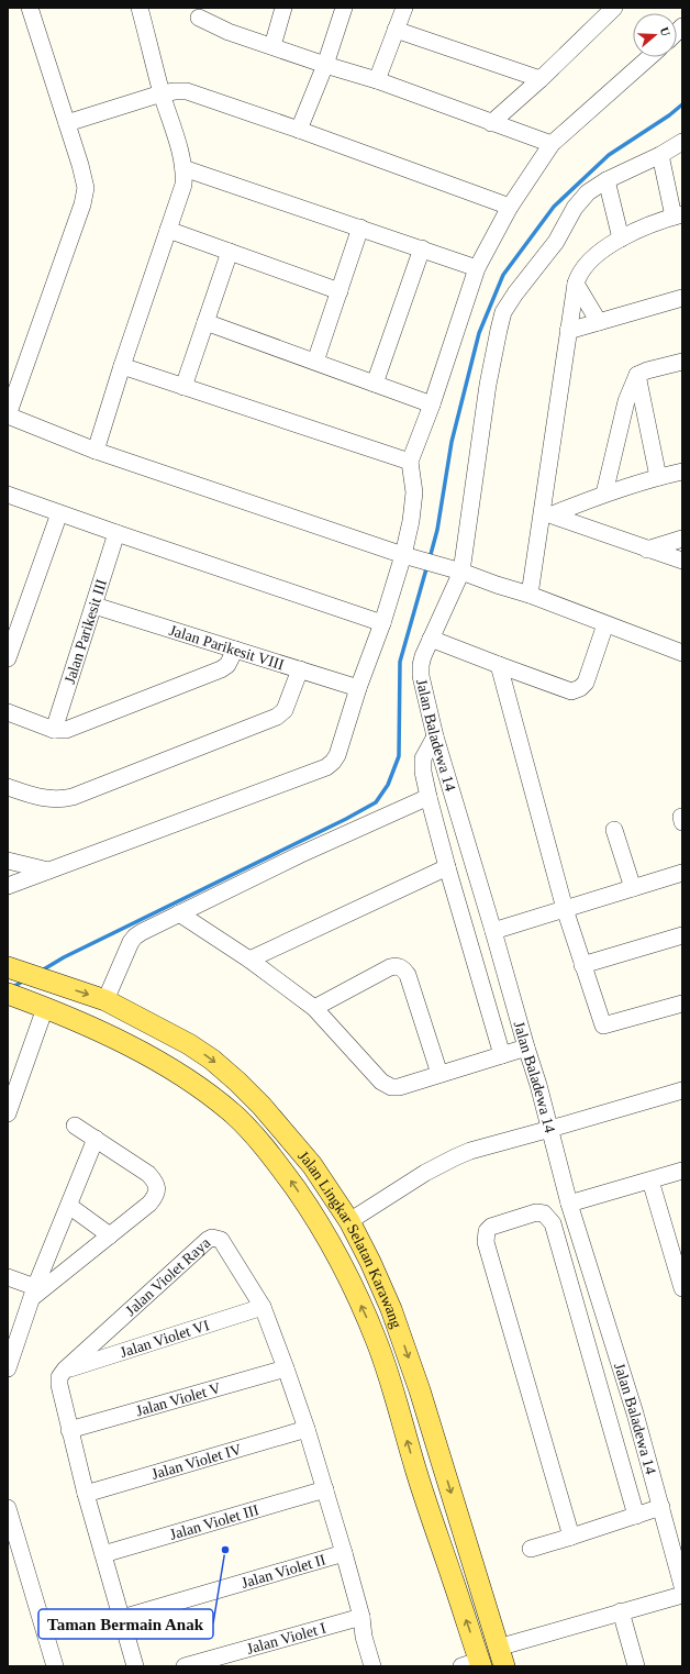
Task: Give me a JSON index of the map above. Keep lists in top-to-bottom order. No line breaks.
{"streets":{"main road":["Jalan Lingkar Selatan Karawang"],"street":["Jalan Parikesit III","Jalan Parikesit VIII","Jalan Baladewa 14","Jalan Violet Raya","Jalan Violet VI","Jalan Violet V","Jalan Violet IV","Jalan Violet III","Jalan Violet II","Jalan Violet I"]},"crossings":[["Jalan Parikesit III","Jalan Parikesit VIII"],["Jalan Violet Raya","Jalan Violet VI"],["Jalan Violet Raya","Jalan Violet V"],["Jalan Violet Raya","Jalan Violet IV"],["Jalan Violet Raya","Jalan Violet III"],["Jalan Violet Raya","Jalan Violet II"],["Jalan Violet Raya","Jalan Violet I"]],"places":["Taman Bermain Anak"],"north":"right"}
